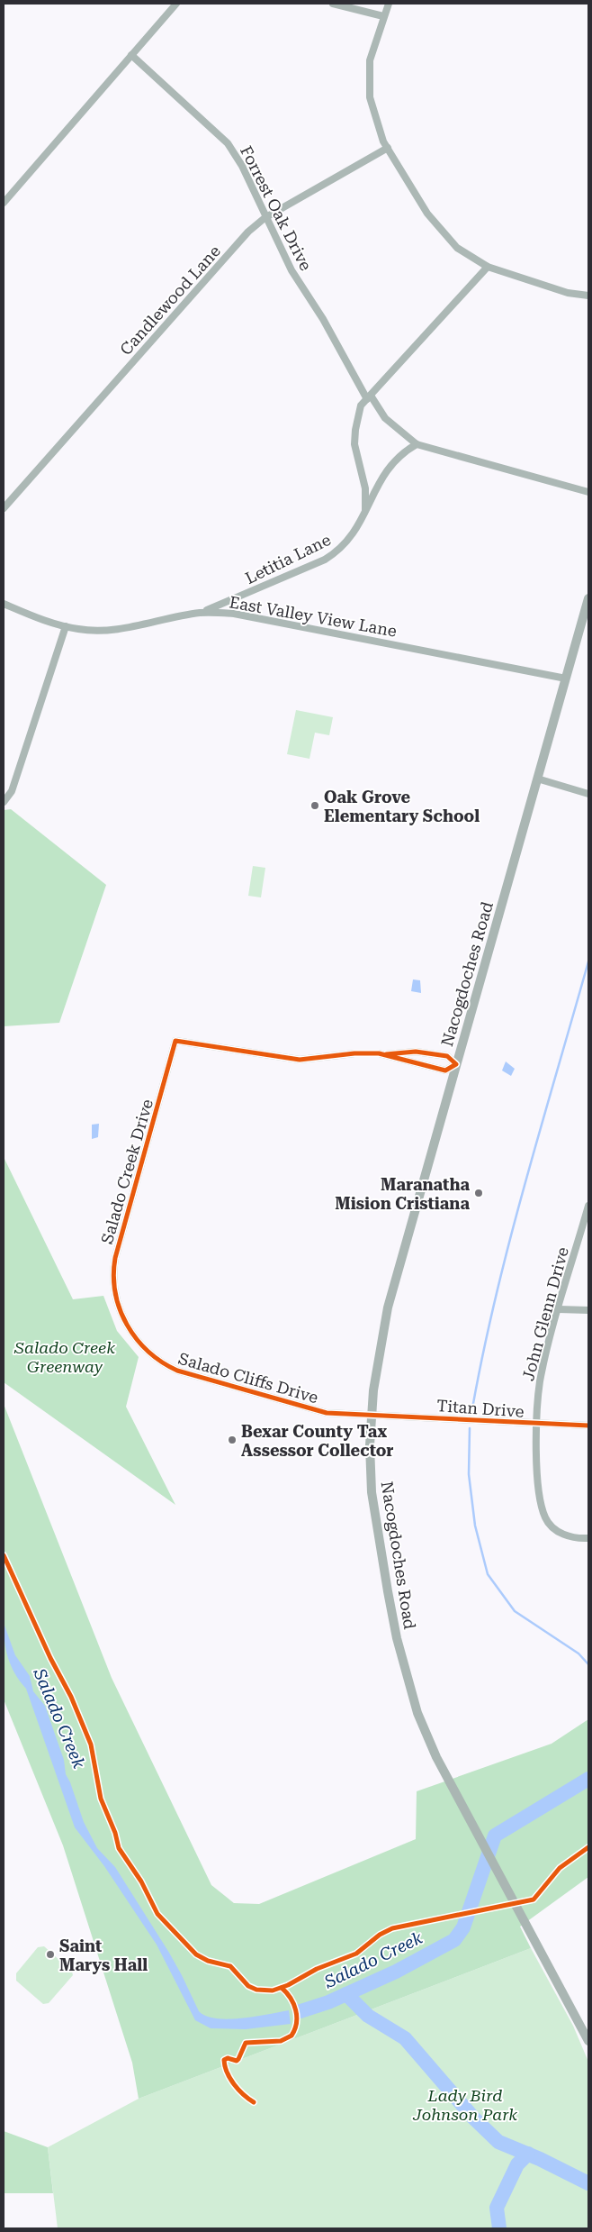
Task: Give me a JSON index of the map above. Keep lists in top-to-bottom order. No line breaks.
{"streets":{"main road":["Nacogdoches Road"],"street":["Forrest Oak Drive","Candlewood Lane","Letitia Lane","East Valley View Lane","Salado Creek Drive","John Glenn Drive","Salado Cliffs Drive","Titan Drive"]},"crossings":[["Forrest Oak Drive","Candlewood Lane"],["Forrest Oak Drive","Letitia Lane"],["Letitia Lane","East Valley View Lane"],["East Valley View Lane","Nacogdoches Road"],["Nacogdoches Road","Salado Cliffs Drive"],["Nacogdoches Road","Titan Drive"],["Salado Creek Drive","Salado Cliffs Drive"],["John Glenn Drive","Titan Drive"],["Salado Cliffs Drive","Titan Drive"]],"water":["Salado Creek"],"parks":["Salado Creek Greenway","Lady Bird Johnson Park"],"places":["Oak Grove Elementary School","Maranatha Mision Cristiana","Bexar County Tax Assessor Collector","Saint Marys Hall"]}
